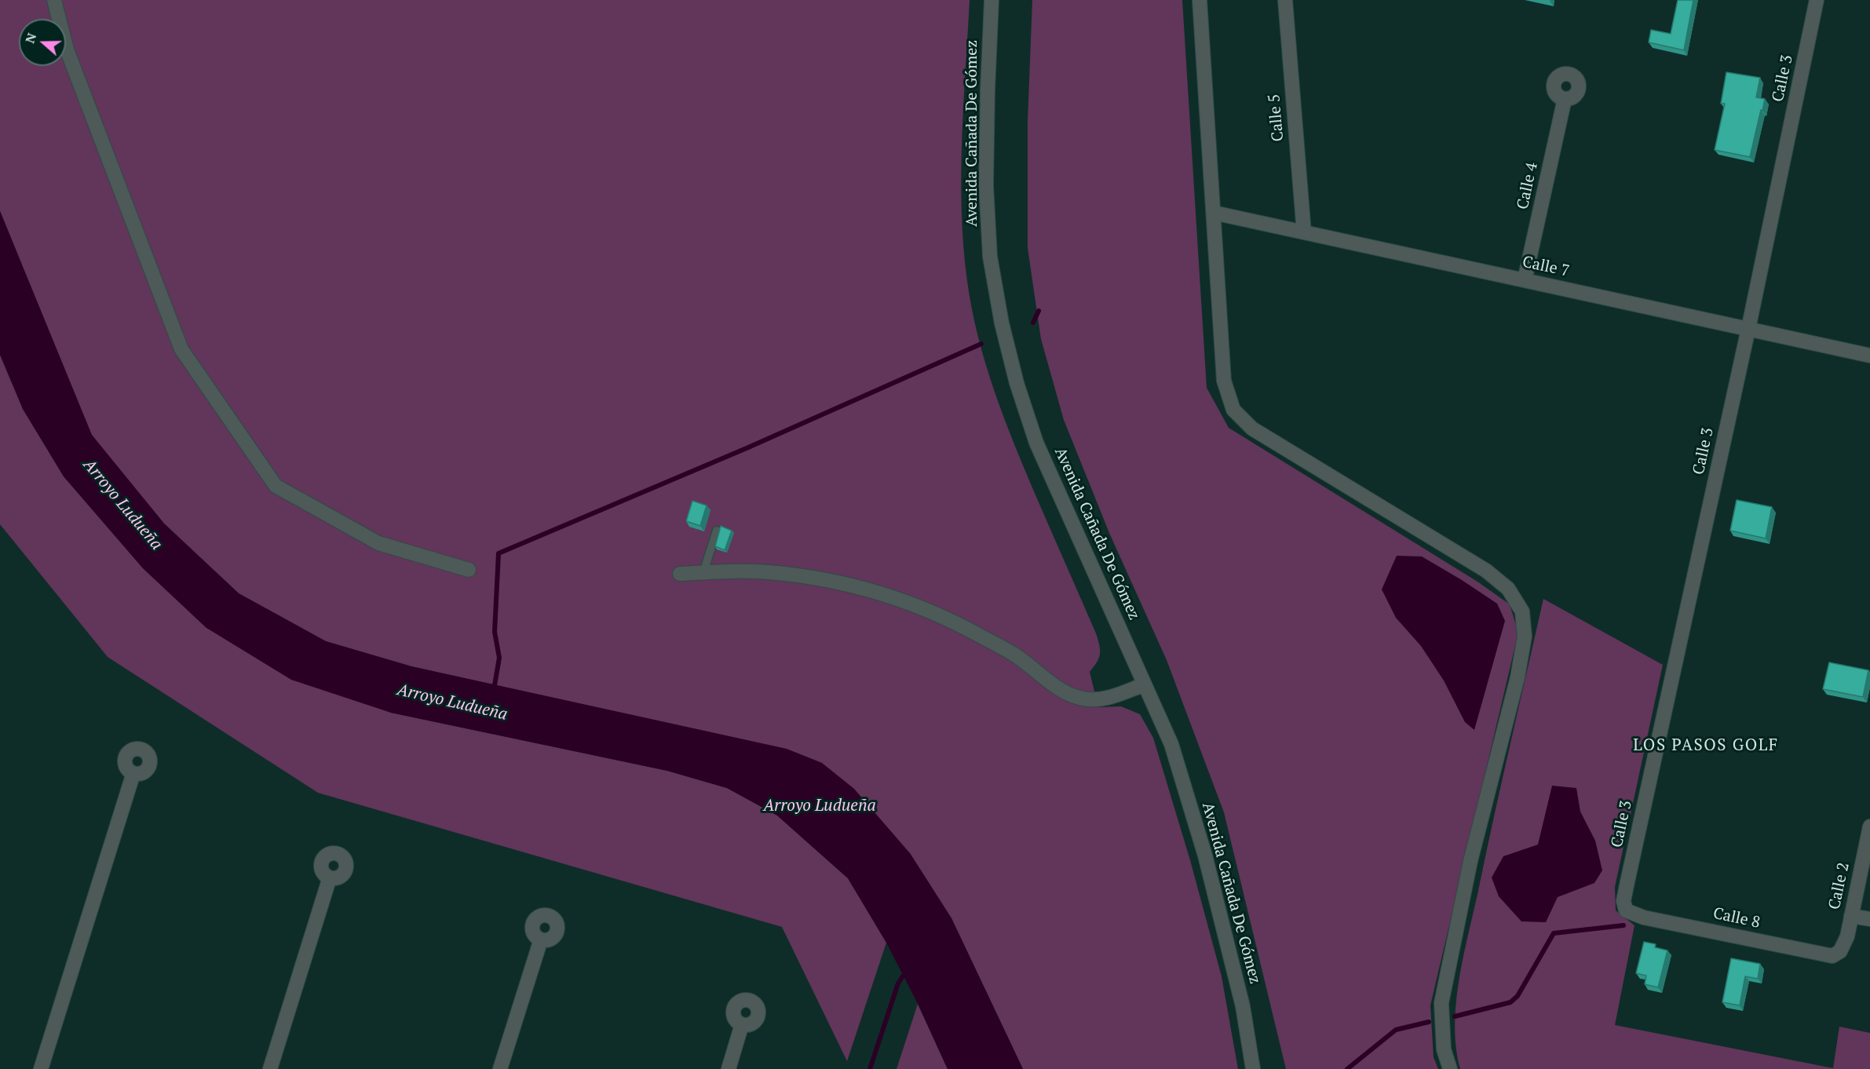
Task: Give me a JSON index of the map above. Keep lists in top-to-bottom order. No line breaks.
{"streets":{"street":["Calle 3","Calle 5","Avenida Cañada De Gómez","Calle 4","Calle 7","Calle 2","Calle 8"]},"crossings":[["Calle 3","Calle 7"],["Calle 3","Calle 8"],["Calle 5","Calle 7"],["Calle 4","Calle 7"],["Calle 2","Calle 8"]],"districts":["LOS PASOS GOLF"],"water":["Arroyo Ludueña"],"north":"left"}
